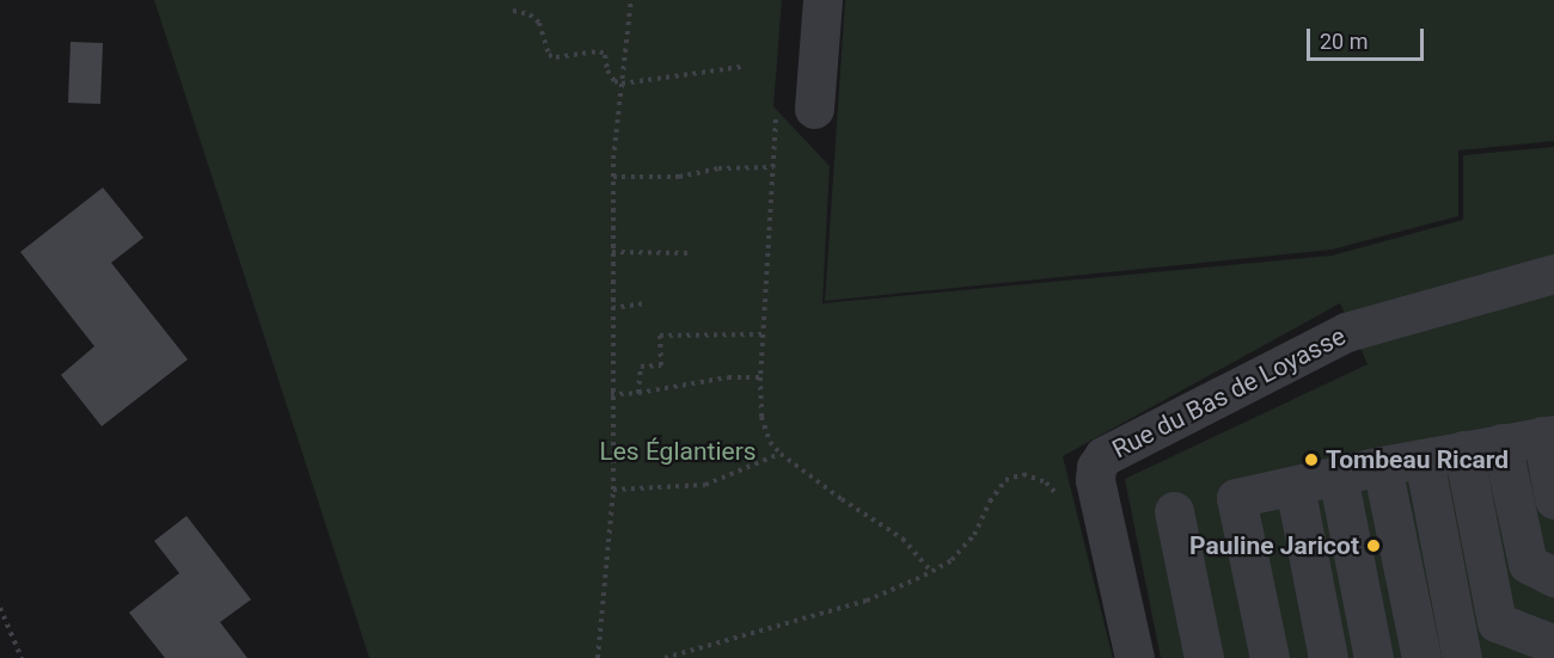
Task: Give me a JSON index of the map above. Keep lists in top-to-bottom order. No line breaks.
{"streets":{"street":["Rue du Bas de Loyasse"]},"parks":["Les Églantiers"],"places":["Tombeau Ricard","Pauline Jaricot"],"scale_bar":"20 m"}
